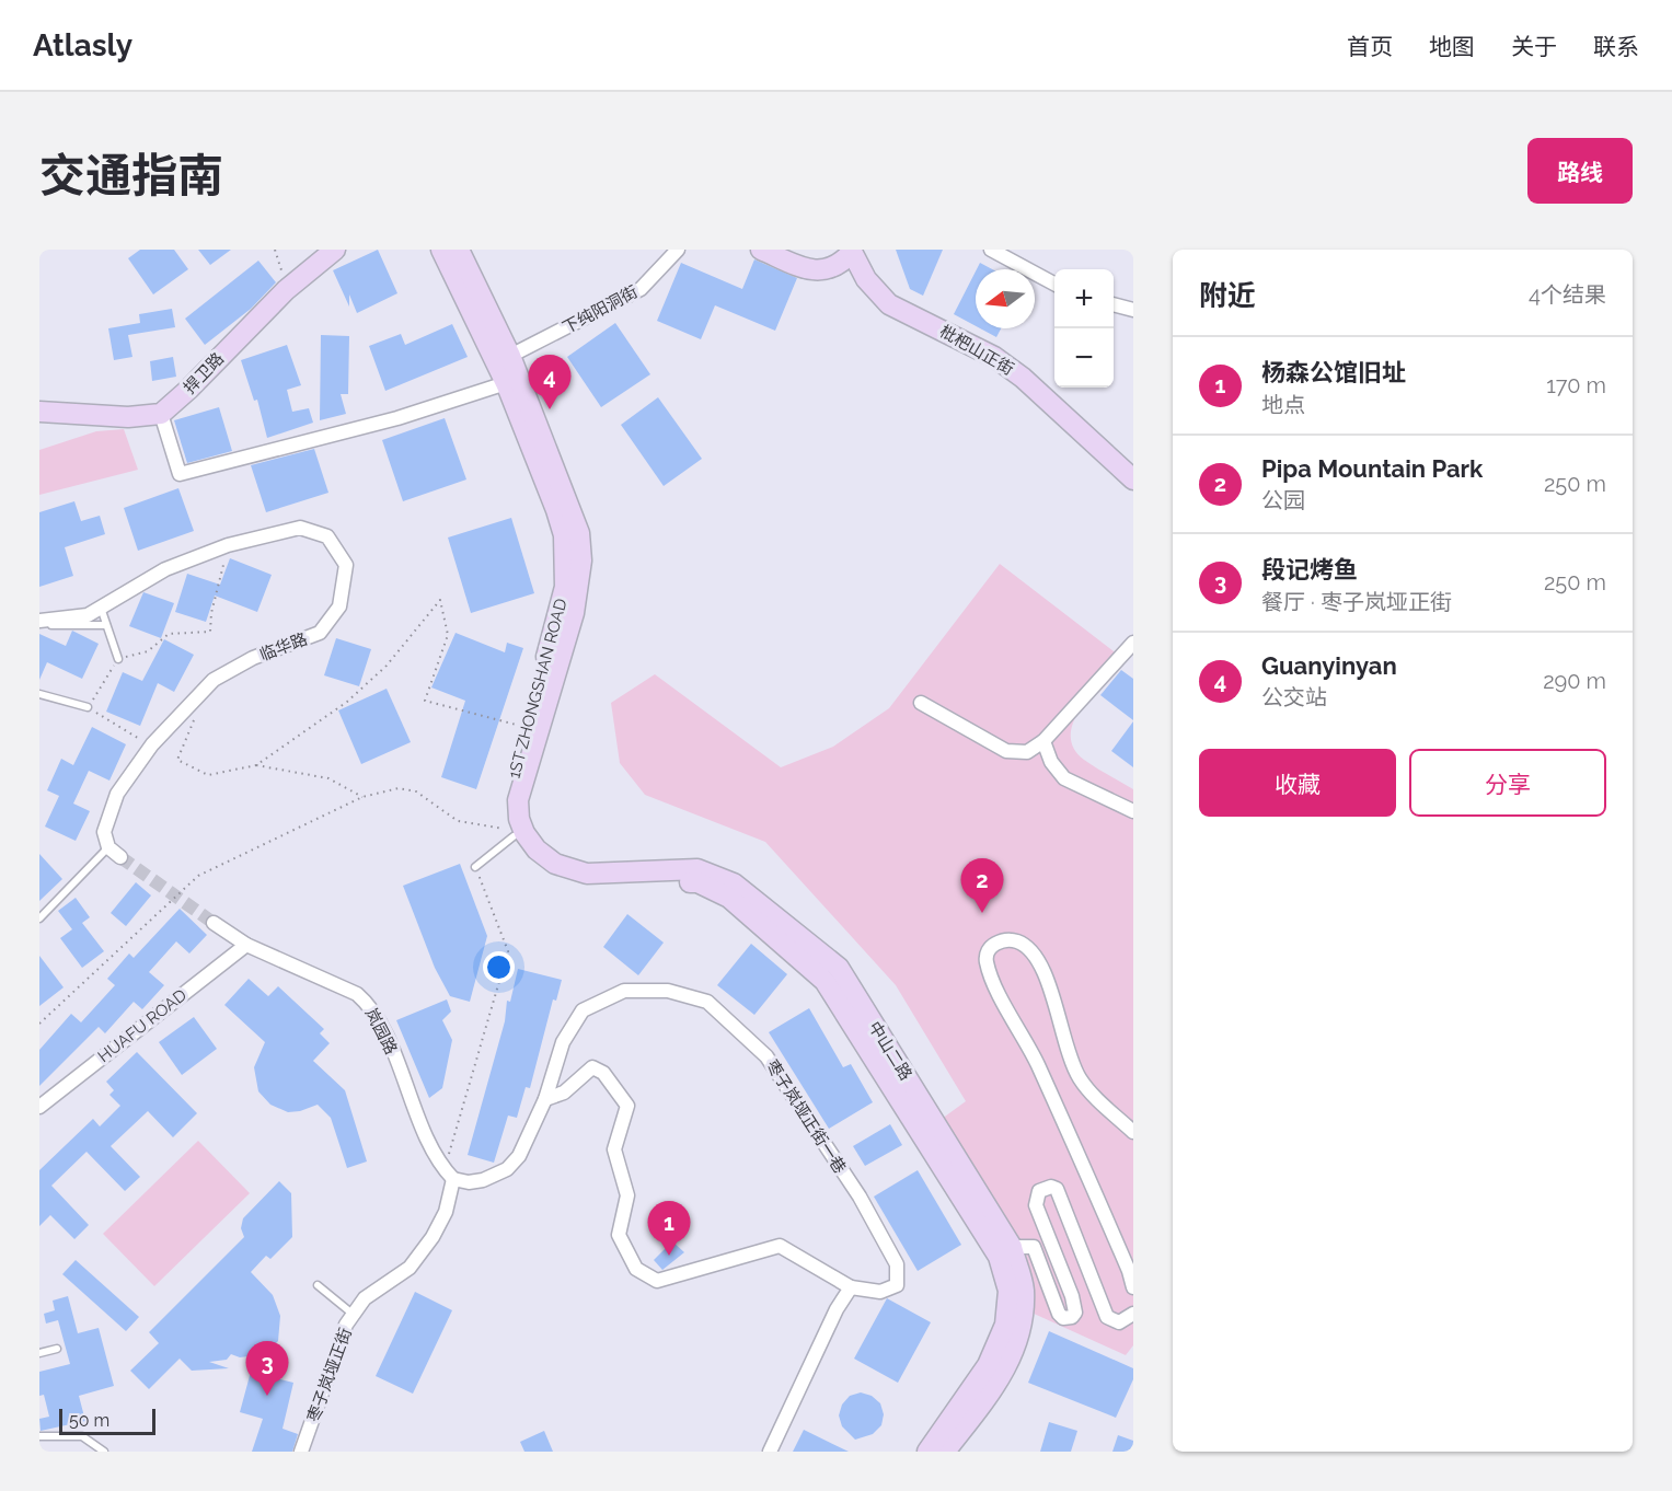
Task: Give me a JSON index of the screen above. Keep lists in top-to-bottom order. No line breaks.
{"streets":{"main road":["枇杷山正街","捍卫路","1ST ZHONGSHAN ROAD","中山二路"],"street":["下纯阳洞街","临华路","HUAFU ROAD","岚园路","枣子岚垭正街一巷","枣子岚垭正街"]},"crossings":[["下纯阳洞街","1ST ZHONGSHAN ROAD"],["1ST ZHONGSHAN ROAD","中山二路"],["HUAFU ROAD","岚园路"],["岚园路","枣子岚垭正街一巷"],["岚园路","枣子岚垭正街"],["枣子岚垭正街一巷","枣子岚垭正街"]],"scale_bar":"50 m","north":"left","page":{"header":"Atlasly","nav":["首页","地图","关于","联系"],"title":"交通指南","buttons":["路线",["收藏","分享"]],"heading":["附近","4个结果"],"map_buttons":["+","−"],"list":[{"mark":"1","name":"杨森公馆旧址","note":"地点","value":"170 m"},{"mark":"2","name":"Pipa Mountain Park","note":"公园","value":"250 m"},{"mark":"3","name":"段记烤鱼","note":"餐厅 · 枣子岚垭正街","value":"250 m"},{"mark":"4","name":"Guanyinyan","note":"公交站","value":"290 m"}],"pins":["4","2","1","3"],"scale":"50 m"}}
